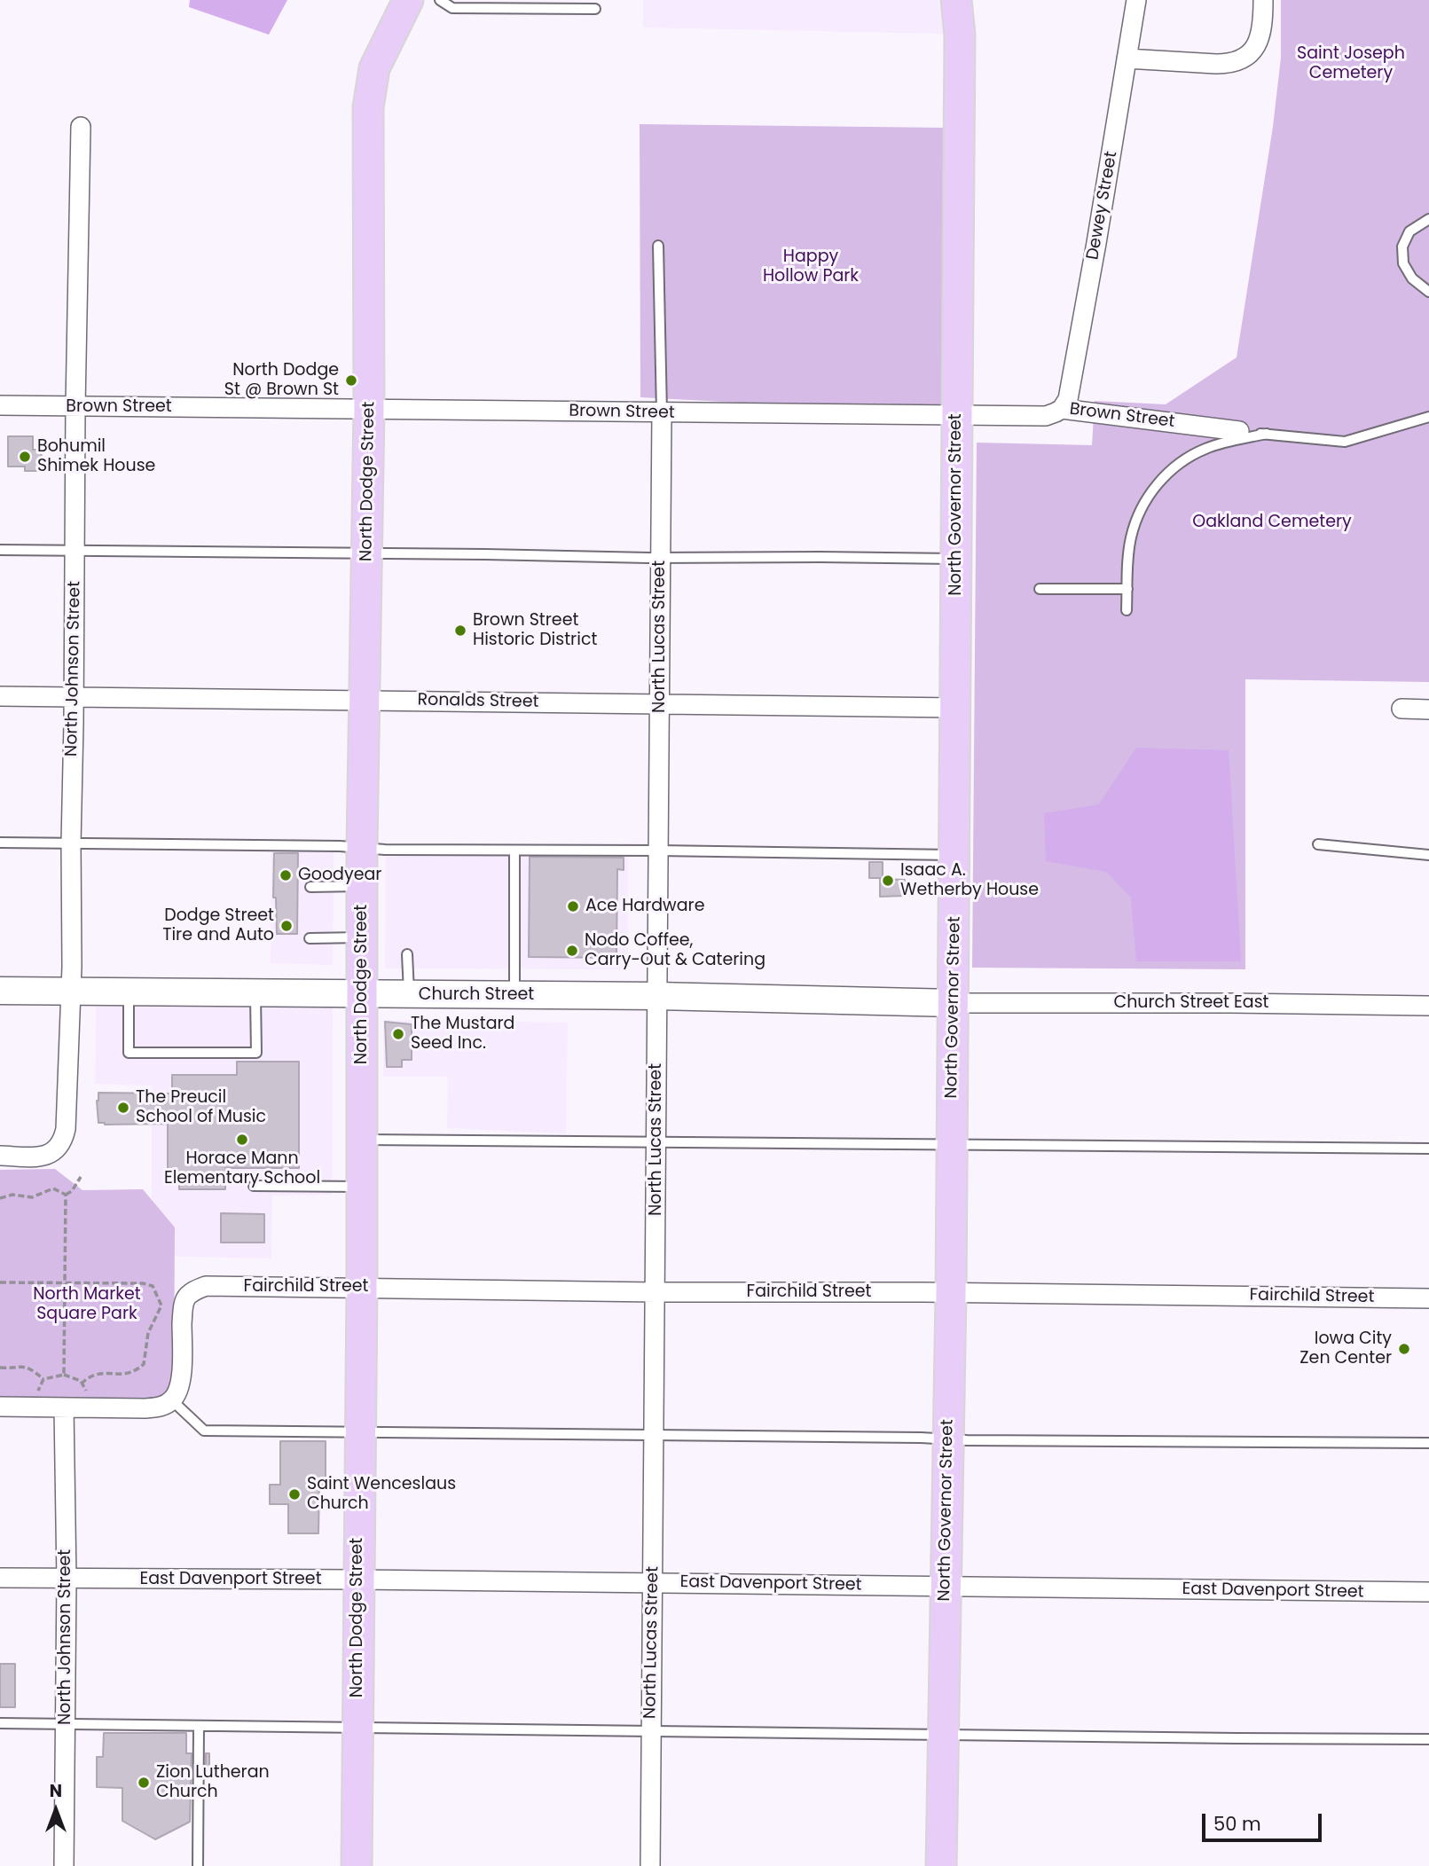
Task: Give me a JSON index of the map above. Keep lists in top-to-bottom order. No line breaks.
{"streets":{"main road":["North Dodge Street","North Governor Street"],"street":["Dewey Street","Brown Street","North Lucas Street","North Johnson Street","Ronalds Street","Church Street","Church Street East","Fairchild Street","East Davenport Street"]},"crossings":[["Dewey Street","Brown Street"],["Brown Street","North Dodge Street"],["Brown Street","North Governor Street"],["Brown Street","North Lucas Street"],["Brown Street","North Johnson Street"],["North Dodge Street","Ronalds Street"],["North Dodge Street","Church Street"],["North Dodge Street","Fairchild Street"],["North Dodge Street","East Davenport Street"],["North Governor Street","Ronalds Street"],["North Governor Street","Church Street"],["North Governor Street","Church Street East"],["North Governor Street","Fairchild Street"],["North Governor Street","East Davenport Street"],["North Lucas Street","Ronalds Street"],["North Lucas Street","Church Street"],["North Lucas Street","Fairchild Street"],["North Lucas Street","East Davenport Street"],["North Johnson Street","Ronalds Street"],["North Johnson Street","Church Street"],["North Johnson Street","East Davenport Street"],["Church Street","Church Street East"]],"parks":["Saint Joseph Cemetery","Happy Hollow Park","Oakland Cemetery","North Market Square Park"],"places":["North Dodge St @ Brown St","Bohumil Shimek House","Brown Street Historic District","Goodyear","Isaac A. Wetherby House","Ace Hardware","Dodge Street Tire and Auto","Nodo Coffee, Carry-Out & Catering","The Mustard Seed Inc.","The Preucil School of Music","Horace Mann Elementary School","Iowa City Zen Center","Saint Wenceslaus Church","Zion Lutheran Church"],"scale_bar":"50 m","north":"top"}
